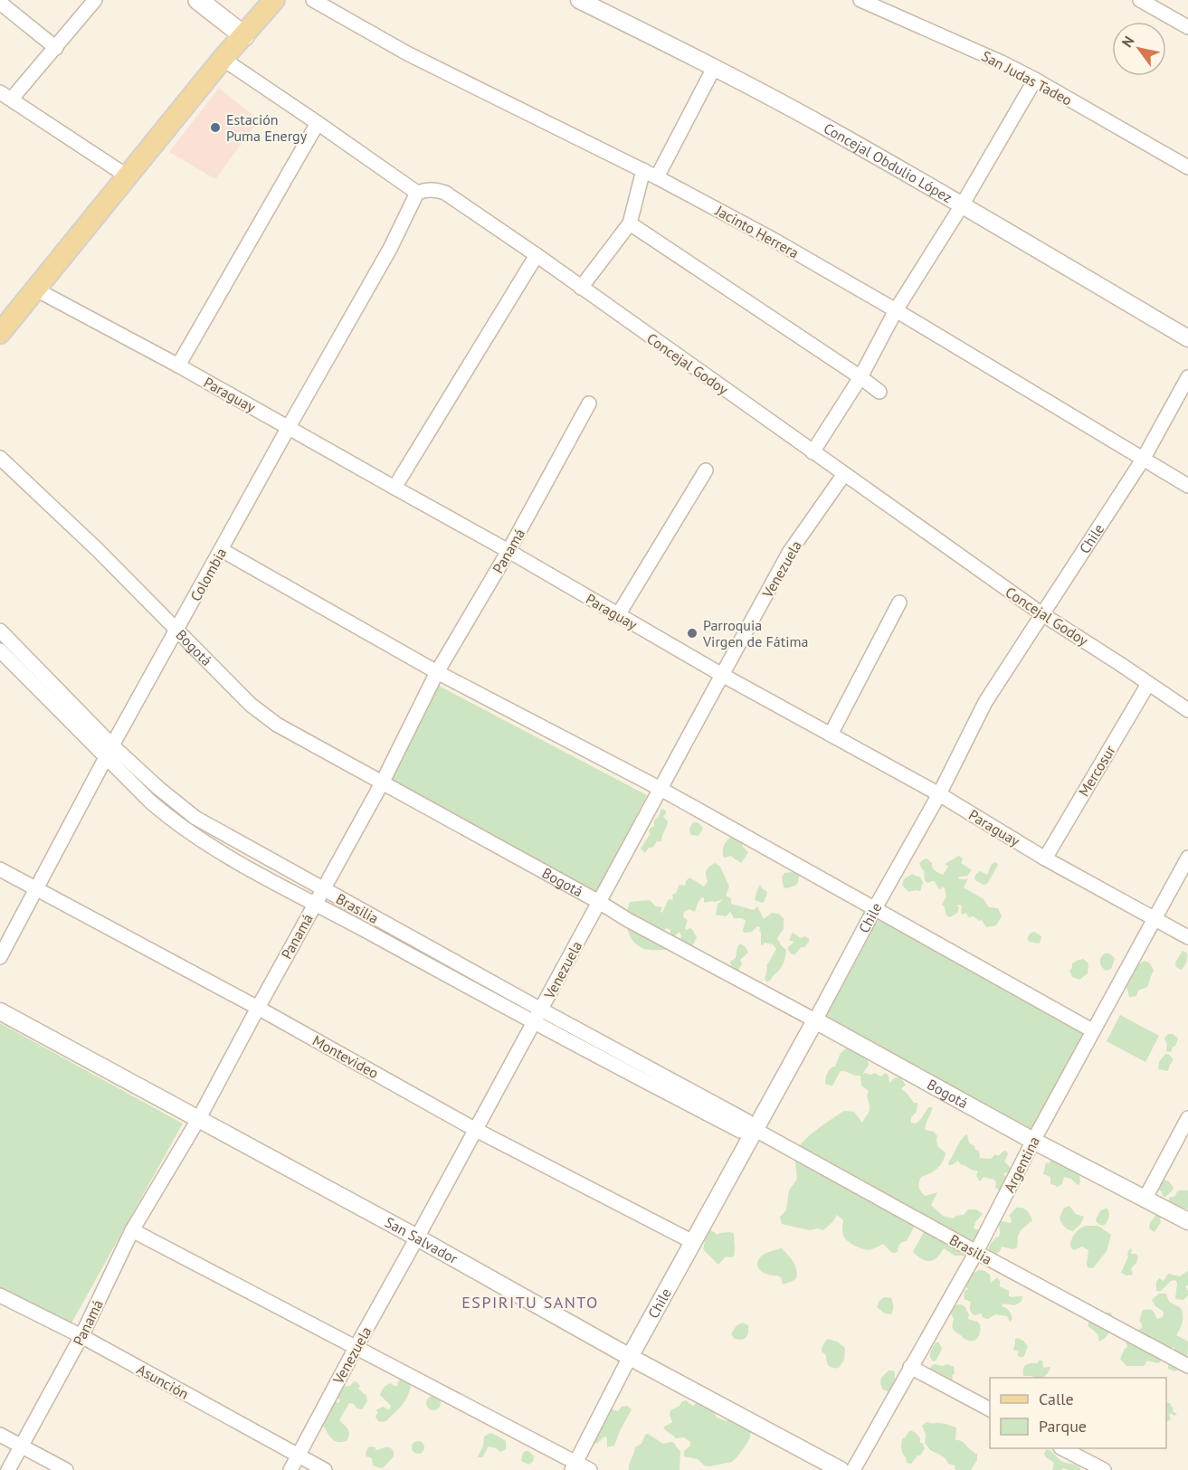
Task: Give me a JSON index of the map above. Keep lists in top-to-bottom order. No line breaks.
{"streets":{"street":["San Judas Tadeo","Concejal Obdulio López","Jacinto Herrera","Concejal Godoy","Paraguay","Chile","Panamá","Venezuela","Colombia","Bogotá","Mercosur","Brasilia","Montevideo","Argentina","San Salvador","Asunción"]},"crossings":[["Jacinto Herrera","Chile"],["Concejal Godoy","Chile"],["Concejal Godoy","Venezuela"],["Concejal Godoy","Colombia"],["Concejal Godoy","Mercosur"],["Paraguay","Chile"],["Paraguay","Panamá"],["Paraguay","Venezuela"],["Paraguay","Colombia"],["Paraguay","Mercosur"],["Paraguay","Argentina"],["Chile","Bogotá"],["Chile","Brasilia"],["Chile","Montevideo"],["Chile","San Salvador"],["Panamá","Bogotá"],["Panamá","Brasilia"],["Panamá","Montevideo"],["Panamá","San Salvador"],["Panamá","Asunción"],["Venezuela","Bogotá"],["Venezuela","Brasilia"],["Venezuela","Montevideo"],["Venezuela","San Salvador"],["Venezuela","Asunción"],["Colombia","Bogotá"],["Colombia","Brasilia"],["Colombia","Montevideo"],["Bogotá","Argentina"],["Brasilia","Argentina"]],"districts":["ESPIRITU SANTO"],"places":["Estación Puma Energy","Parroquia Virgen de Fátima"],"legend":["Calle","Parque"],"north":"top left"}
